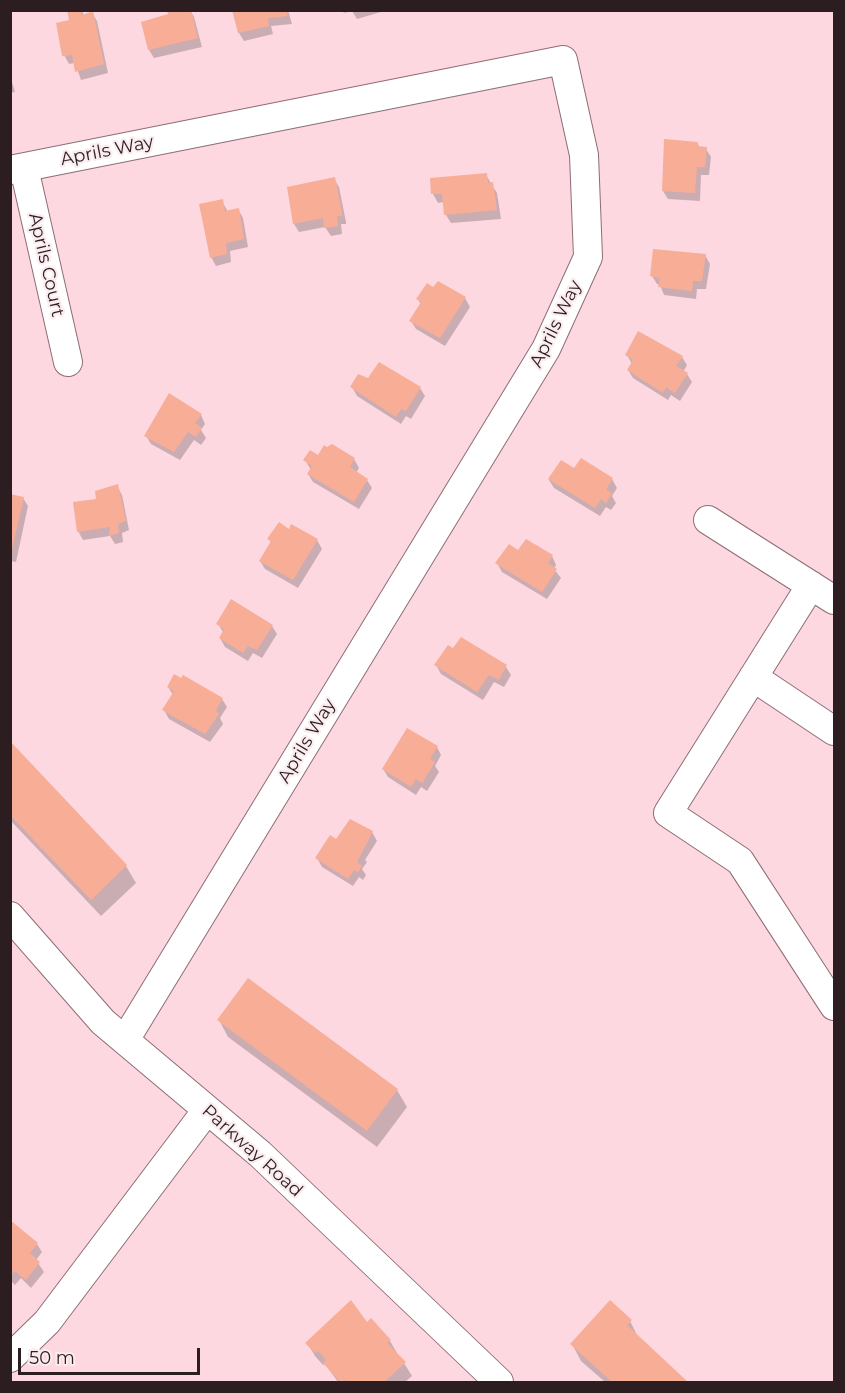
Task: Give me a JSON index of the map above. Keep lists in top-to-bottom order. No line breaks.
{"streets":{"street":["Aprils Way","Aprils Court","Parkway Road"]},"crossings":[["Aprils Way","Aprils Court"],["Aprils Way","Parkway Road"]],"scale_bar":"50 m"}
